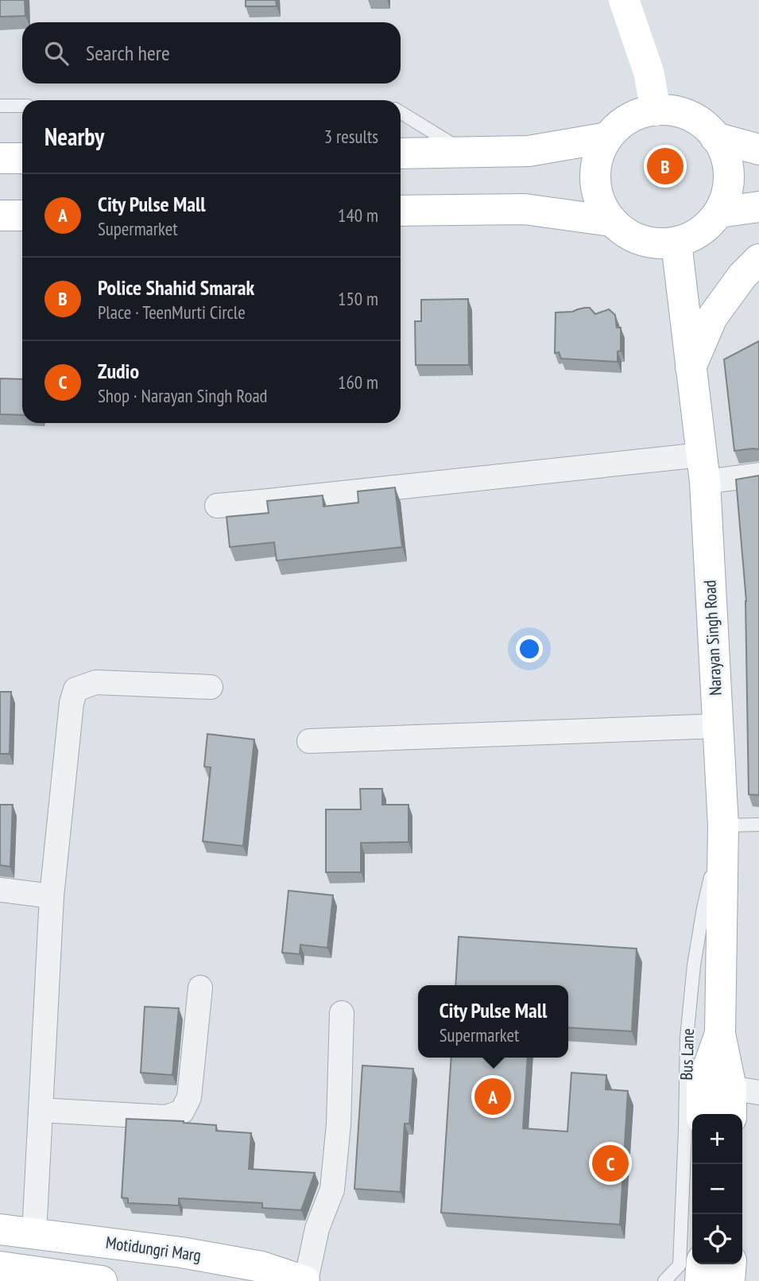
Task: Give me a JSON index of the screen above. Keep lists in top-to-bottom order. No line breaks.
{"streets":{"main road":["Narayan Singh Road","Motidungri Marg"],"lane":["Bus Lane"]},"crossings":[["Narayan Singh Road","Bus Lane"]],"page":{"search":"Search here","heading":["Nearby","3 results"],"pins":["B","A","C"],"list":[{"mark":"A","name":"City Pulse Mall","note":"Supermarket","value":"140 m"},{"mark":"B","name":"Police Shahid Smarak","note":"Place · TeenMurti Circle","value":"150 m"},{"mark":"C","name":"Zudio","note":"Shop · Narayan Singh Road","value":"160 m"}],"popup":["City Pulse Mall","Supermarket"],"map_buttons":["+","−"]}}
